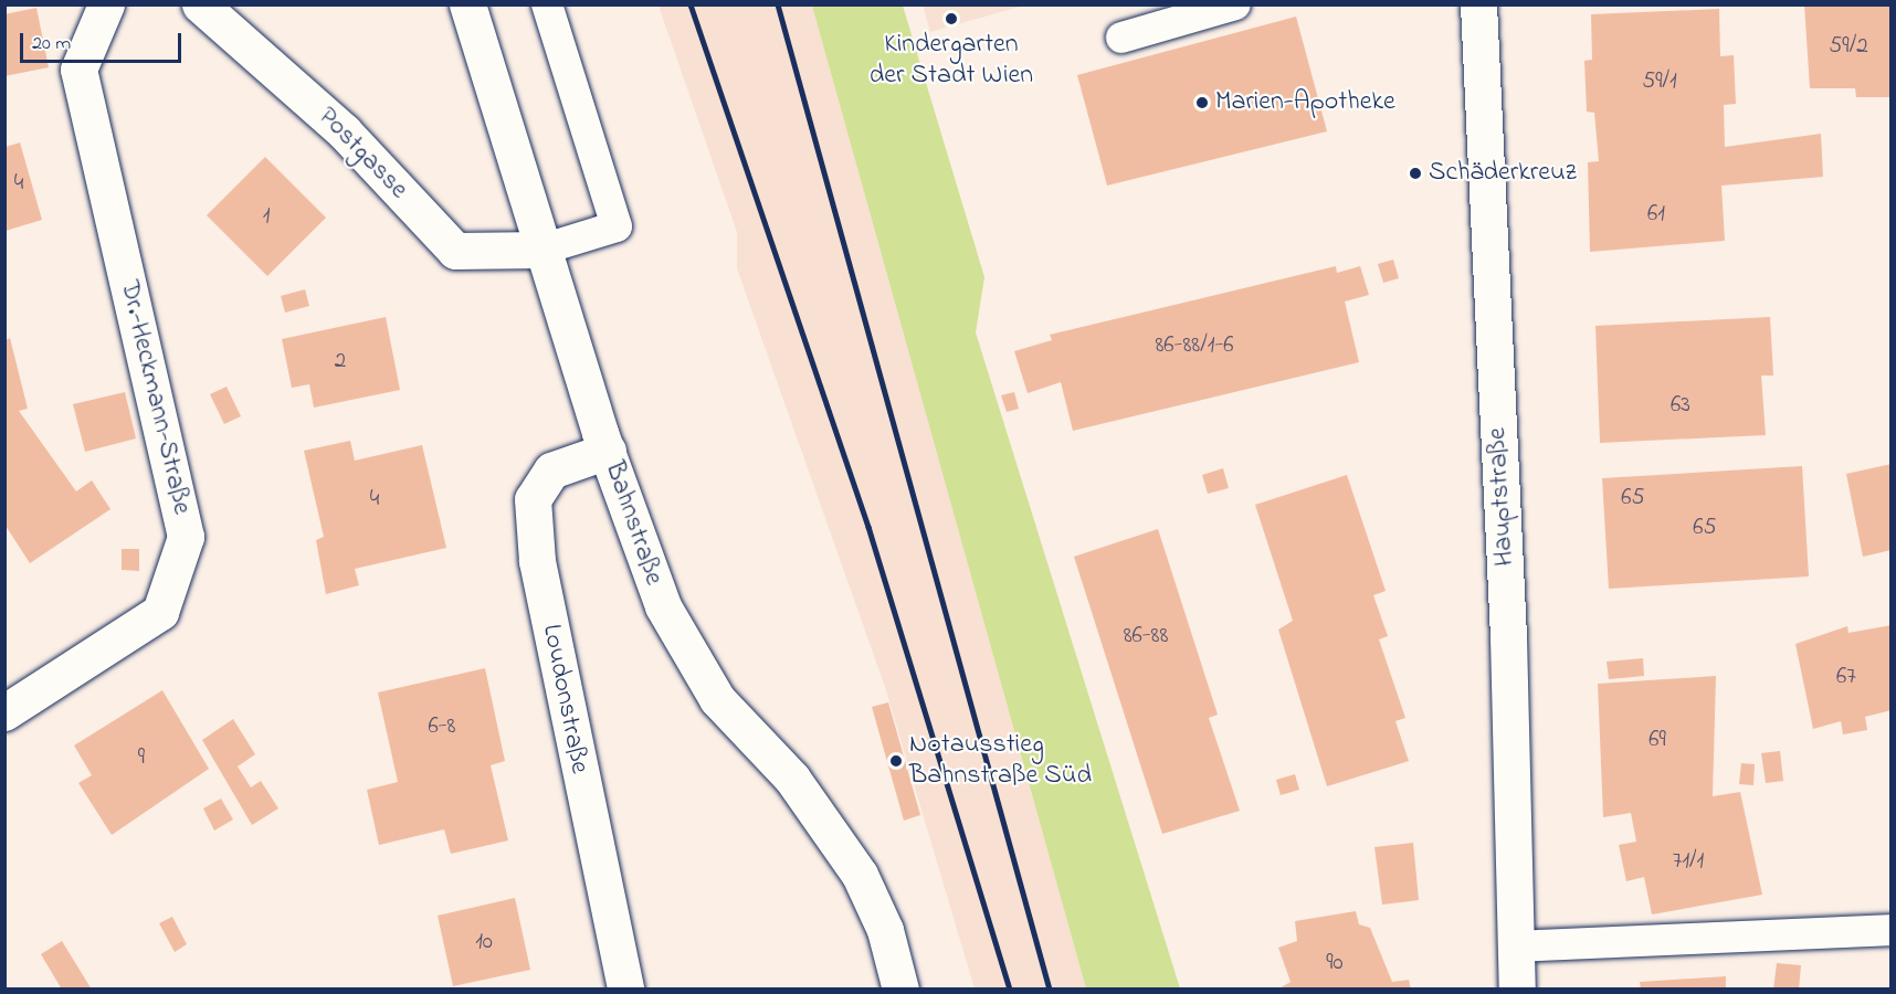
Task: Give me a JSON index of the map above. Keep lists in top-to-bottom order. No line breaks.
{"streets":{"street":["Postgasse","Dr.-Heckmann-Straße","Hauptstraße","Bahnstraße","Loudonstraße"]},"crossings":[["Postgasse","Bahnstraße"],["Bahnstraße","Loudonstraße"]],"places":["Kindergarten der Stadt Wien","Marien-Apotheke","Schäderkreuz","Notausstieg Bahnstraße Süd"],"house_numbers":["59/2","59/1","4","61","1","86-88/1-6","2","63","65","4","65","86-88","67","6-8","69","9","71/1","10","90"],"scale_bar":"20 m"}
